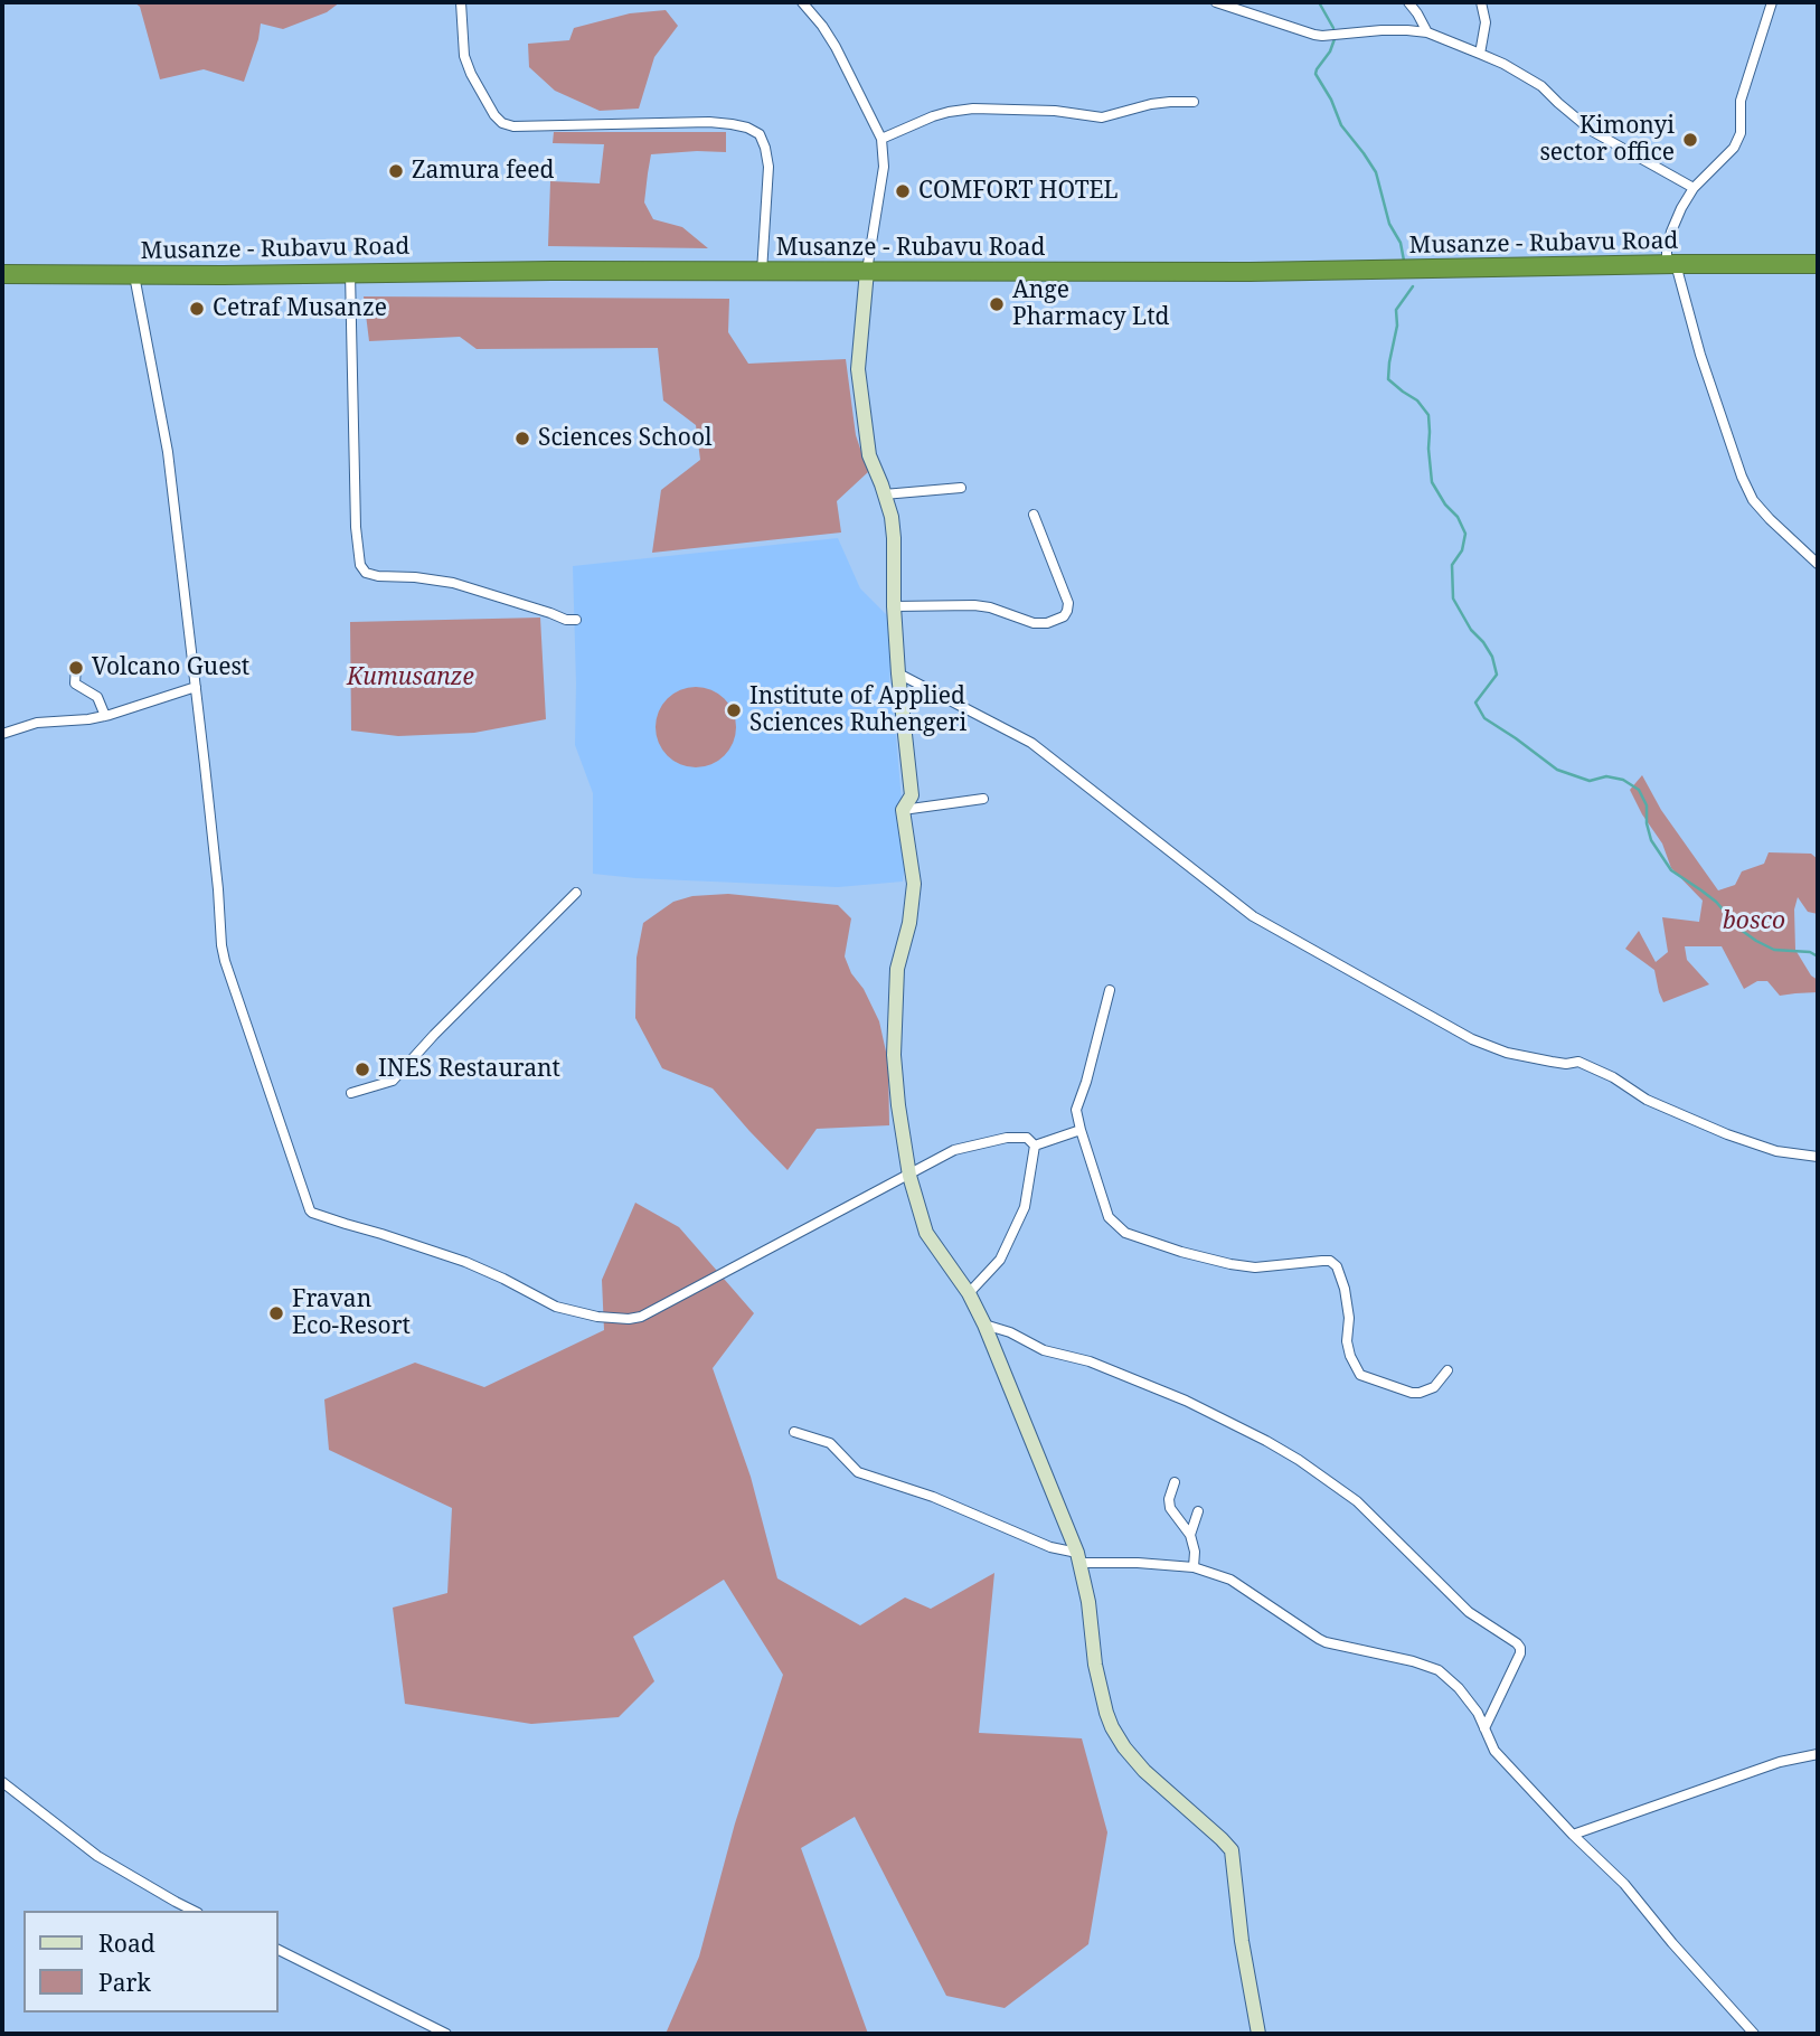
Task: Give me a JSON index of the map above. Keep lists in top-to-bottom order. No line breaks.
{"streets":{"highway":["Musanze - Rubavu Road"]},"parks":["Kumusanze","bosco"],"places":["Kimonyi sector office","Zamura feed","COMFORT HOTEL","Ange Pharmacy Ltd","Cetraf Musanze","Sciences School","Volcano Guest","Institute of Applied Sciences Ruhengeri","INES Restaurant","Fravan Eco-Resort"],"legend":["Road","Park"]}
